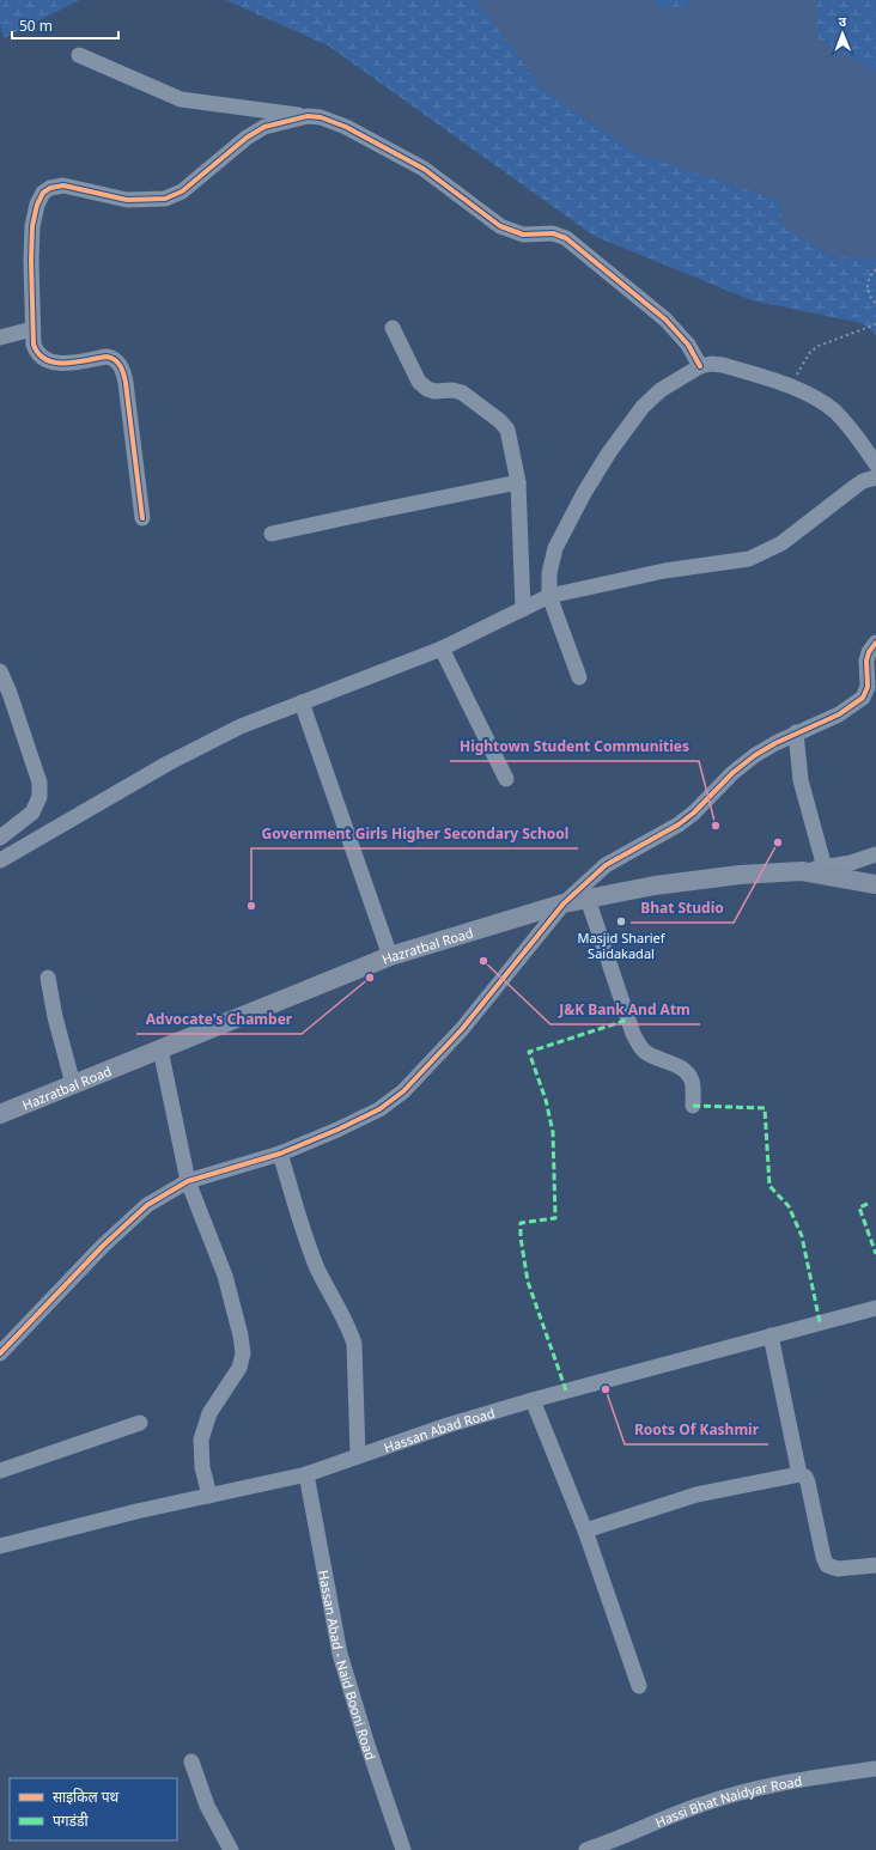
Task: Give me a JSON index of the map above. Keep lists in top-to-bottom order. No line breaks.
{"streets":{"main road":["Hazratbal Road"],"street":["Hassan Abad Road","Hassan Abad - Naid Booni Road","Hassi Bhat Naidyar Road"]},"crossings":[["Hassan Abad Road","Hassan Abad - Naid Booni Road"]],"places":["Hightown Student Communities","Bhat Studio","Government Girls Higher Secondary School","Masjid Sharief Saidakadal","J&K Bank And Atm","Advocate's Chamber","Roots Of Kashmir"],"legend":["साइकिल पथ","पगडंडी"],"scale_bar":"50 m","north":"top"}
